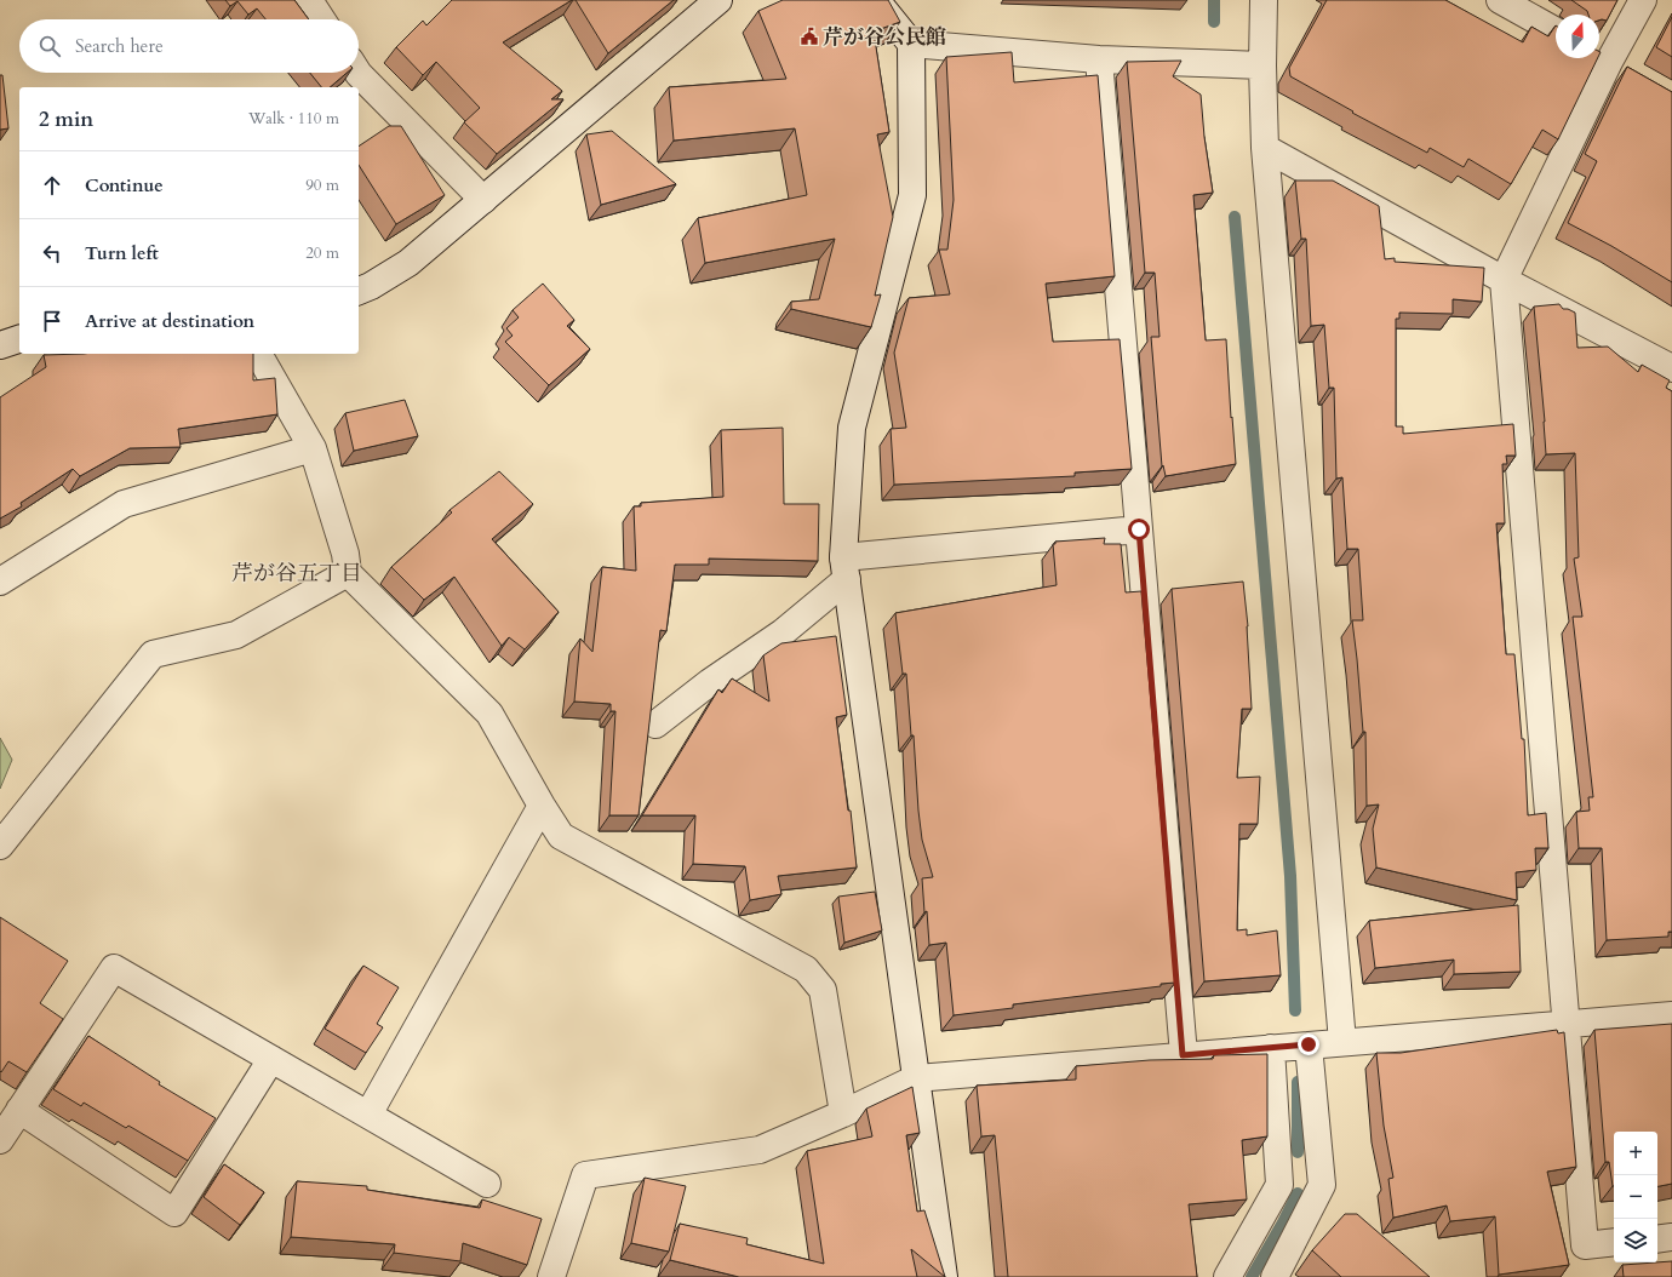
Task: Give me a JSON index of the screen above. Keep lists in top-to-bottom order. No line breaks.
{"districts":["芹が谷五丁目"],"places":{"public building":["芹が谷公民館"]},"north":"top","page":{"search":"Search here","heading":["2 min","Walk · 110 m"],"list":[["Continue","90 m"],["Turn left","20 m"],"Arrive at destination"],"map_buttons":["+","−"]}}
